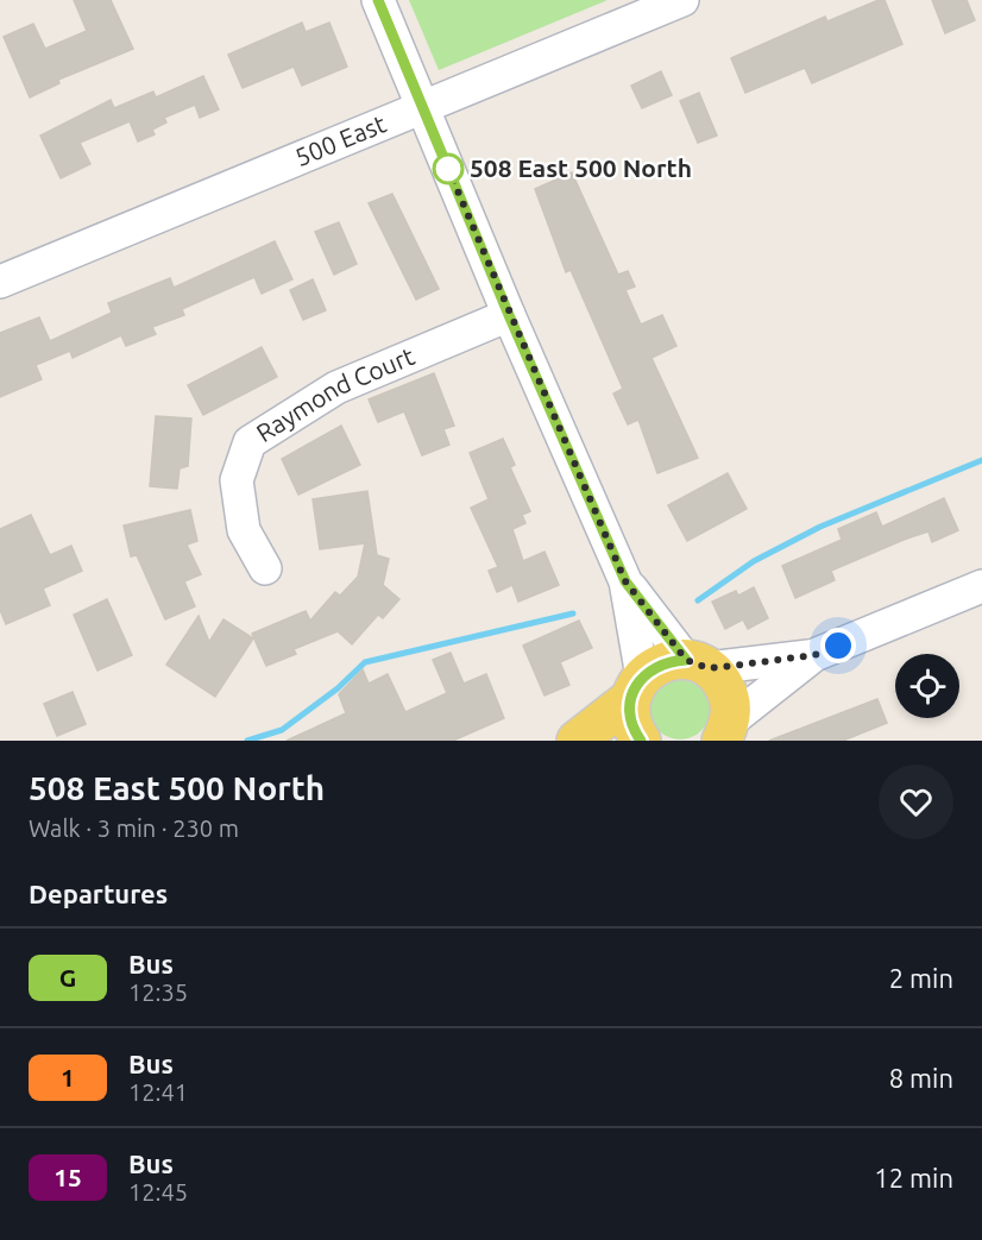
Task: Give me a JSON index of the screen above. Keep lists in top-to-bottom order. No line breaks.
{"streets":{"street":["500 East","Raymond Court"]},"places":["508 East 500 North"],"lines":["bus line G"],"page":{"heading":[["508 East 500 North","Walk · 3 min · 230 m"],"Departures"],"list":[{"mark":"G","name":"Bus","note":"12:35","value":"2 min"},{"mark":"1","name":"Bus","note":"12:41","value":"8 min"},{"mark":"15","name":"Bus","note":"12:45","value":"12 min"}]}}
